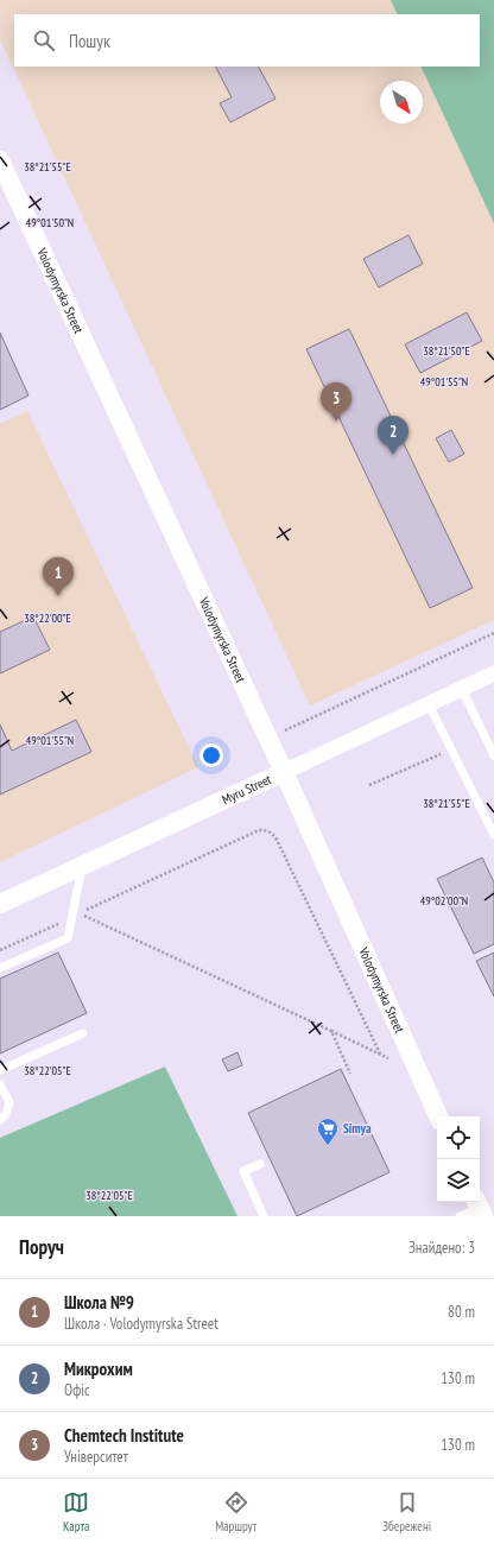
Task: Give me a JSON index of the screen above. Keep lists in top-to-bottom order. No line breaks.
{"streets":{"street":["Volodymyrska Street","Myru Street"]},"crossings":[["Volodymyrska Street","Myru Street"]],"places":{"supermarket":["Simya"]},"north":"bottom right","page":{"search":"Пошук","pins":["3","2","1"],"heading":["Поруч","Знайдено: 3"],"list":[{"mark":"1","name":"Школа №9","note":"Школа · Volodymyrska Street","value":"80 m"},{"mark":"2","name":"Микрохим","note":"Офіс","value":"130 m"},{"mark":"3","name":"Chemtech Institute","note":"Університет","value":"130 m"}],"nav":["Карта","Маршрут","Збережені"]},"coordinates":["38°21'55\"E","49°01'50\"N","38°21'50\"E","49°01'55\"N","38°22'00\"E","49°02'00\"N","38°22'05\"E"]}
